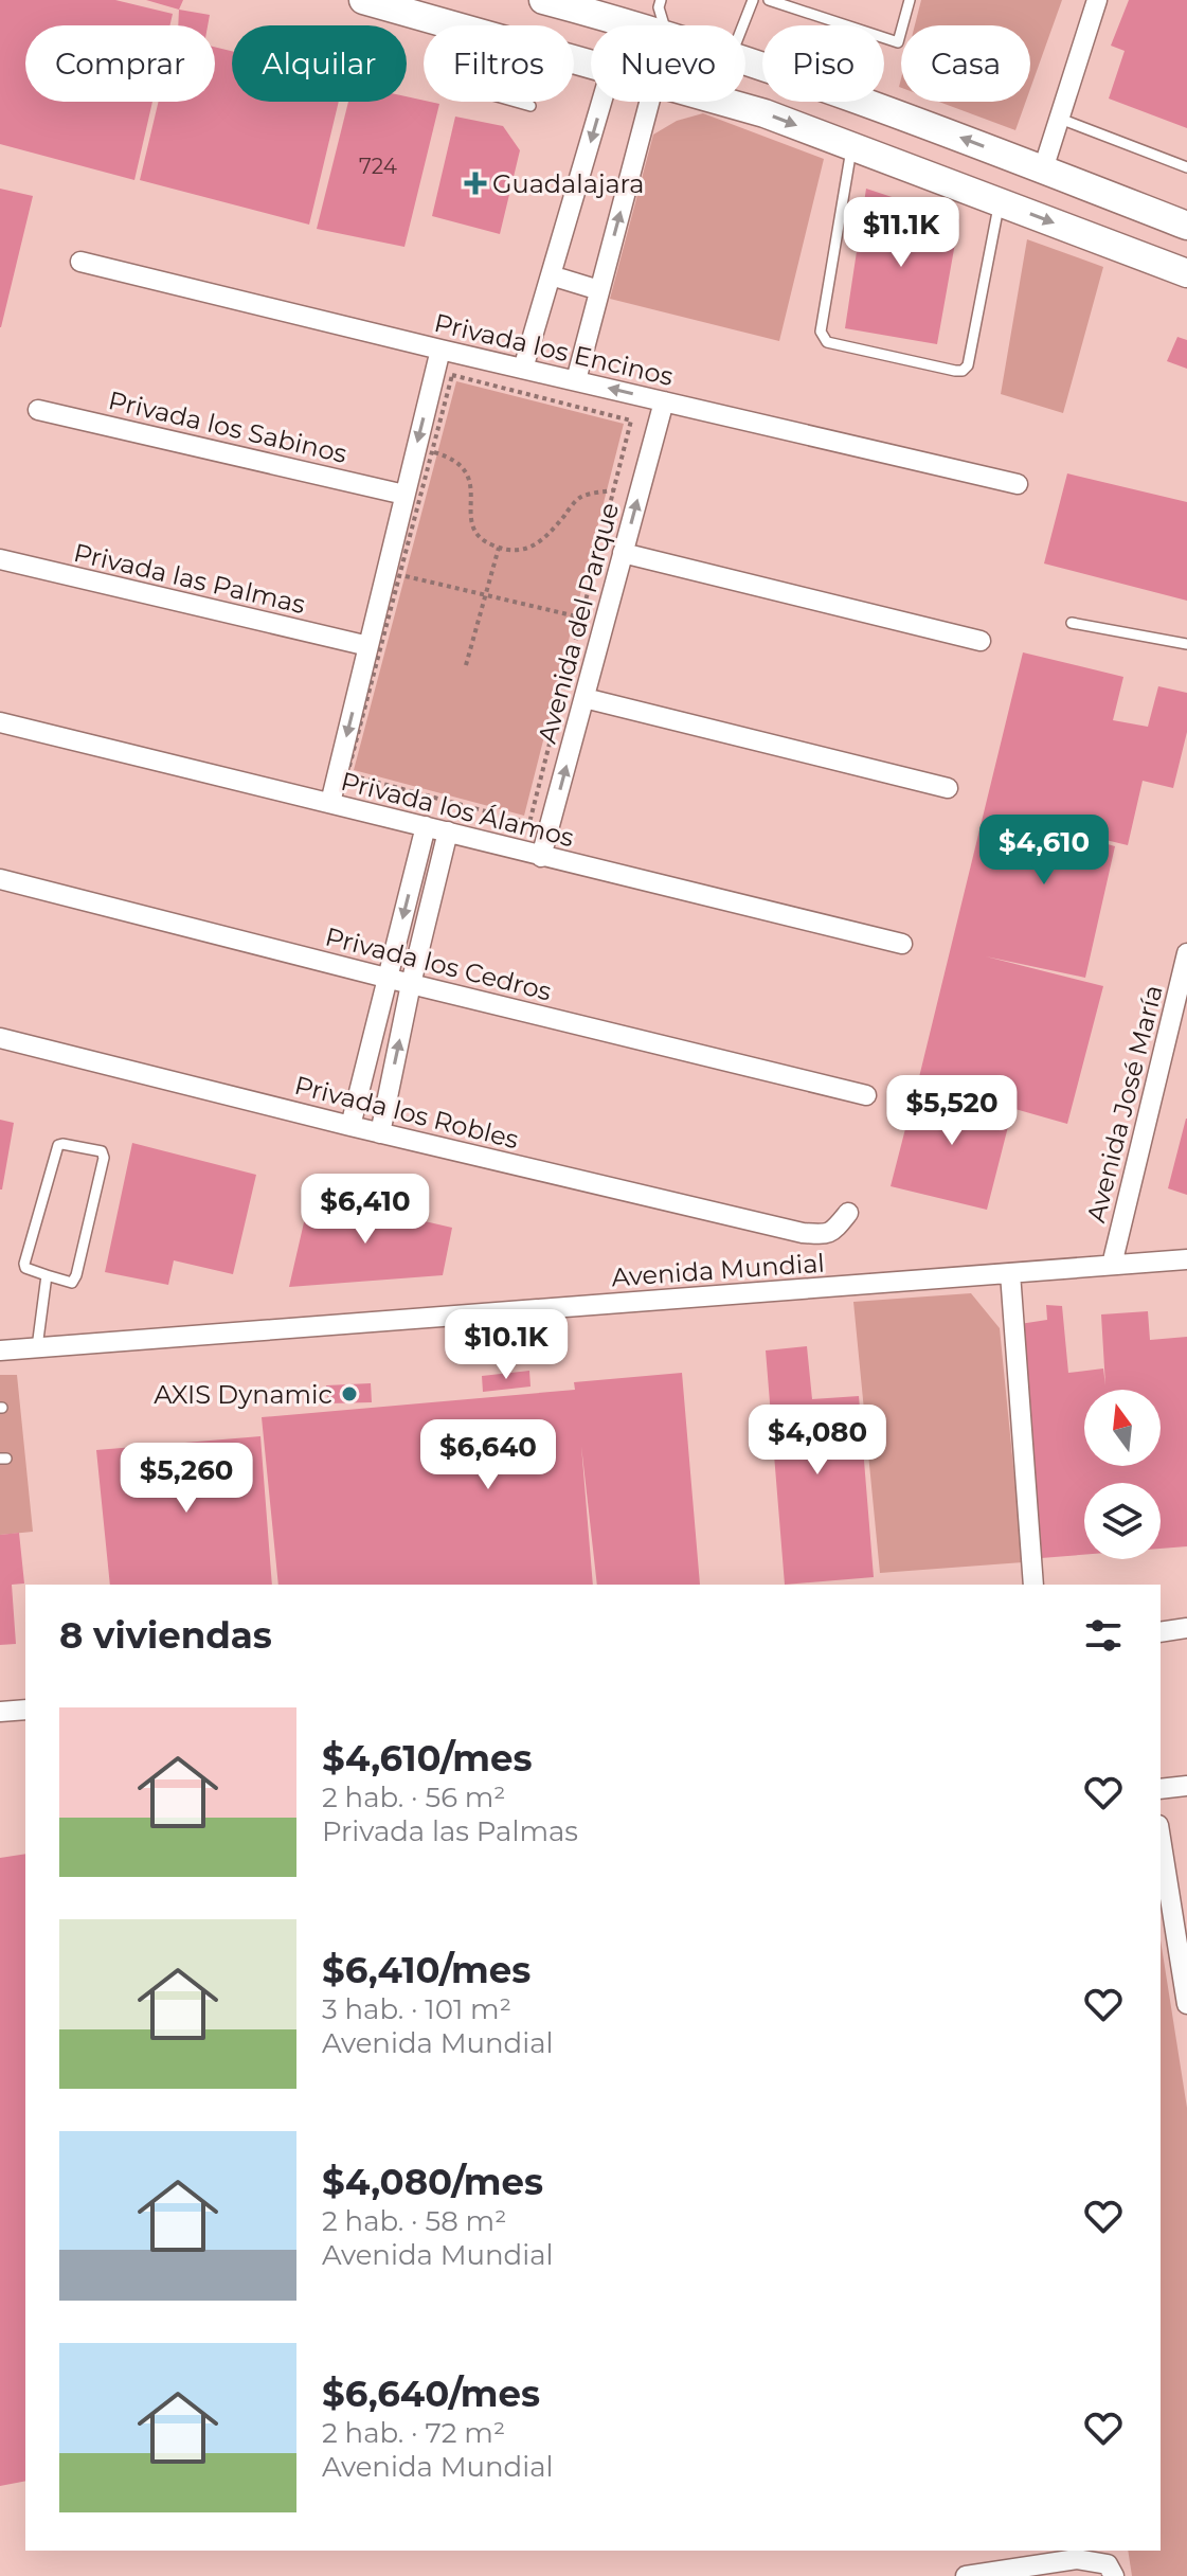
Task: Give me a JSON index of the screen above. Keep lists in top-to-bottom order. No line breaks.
{"streets":{"street":["Privada los Encinos","Privada los Sabinos","Privada las Palmas","Avenida del Parque","Privada los Álamos","Privada los Cedros","Avenida José María","Privada los Robles","Avenida Mundial"]},"crossings":[["Privada los Encinos","Avenida del Parque"],["Avenida del Parque","Privada los Álamos"],["Avenida José María","Avenida Mundial"]],"one_way":["Avenida del Parque"],"places":{"health":["Guadalajara"],"other":["AXIS Dynamic"]},"house_numbers":["724"],"north":"top","page":{"chip":["Comprar","Alquilar","Filtros","Nuevo","Piso","Casa"],"price":["$11.1K","$4,610","$5,520","$6,410","$10.1K","$4,080","$6,640","$5,260"],"heading":"8 viviendas","list":[{"name":"$4,610/mes","note":"2 hab. · 56 m² · Privada las Palmas"},{"name":"$6,410/mes","note":"3 hab. · 101 m² · Avenida Mundial"},{"name":"$4,080/mes","note":"2 hab. · 58 m² · Avenida Mundial"},{"name":"$6,640/mes","note":"2 hab. · 72 m² · Avenida Mundial"}]}}
